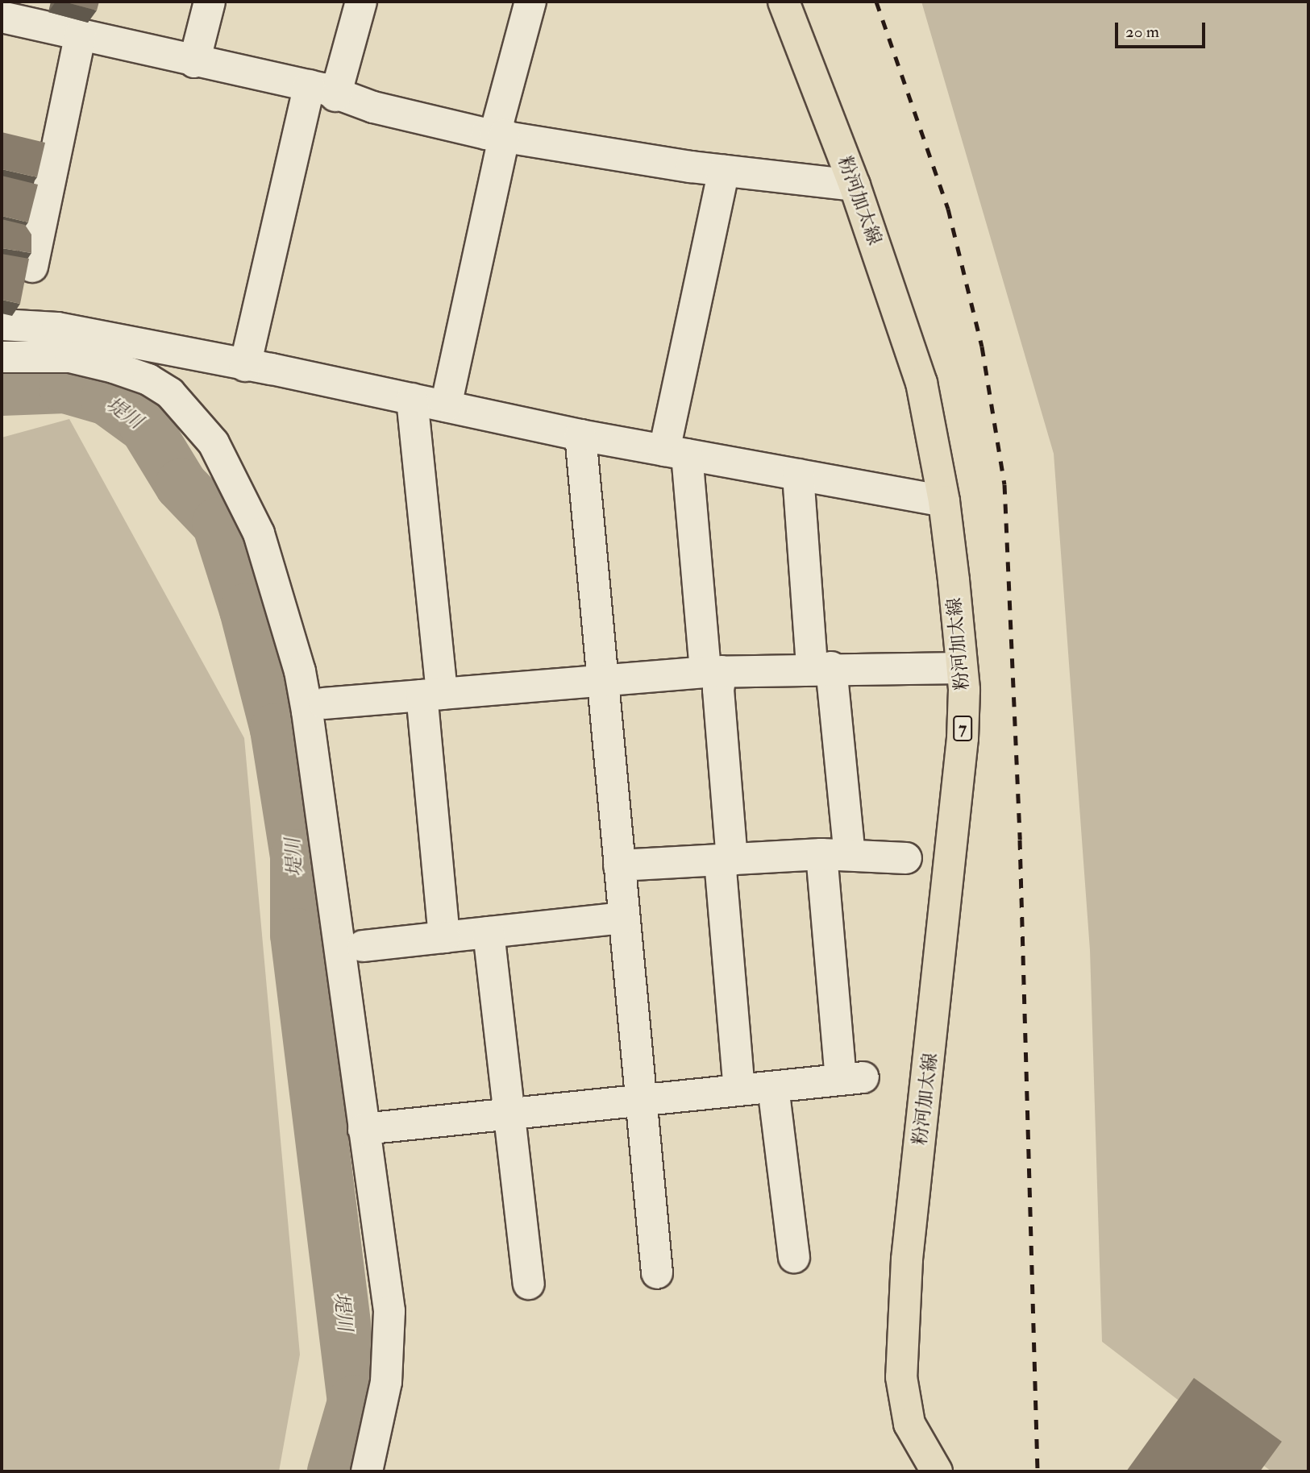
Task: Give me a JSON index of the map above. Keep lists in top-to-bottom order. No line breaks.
{"streets":{"main road":["粉河加太線","7"]},"water":["堤川"],"scale_bar":"20 m"}
